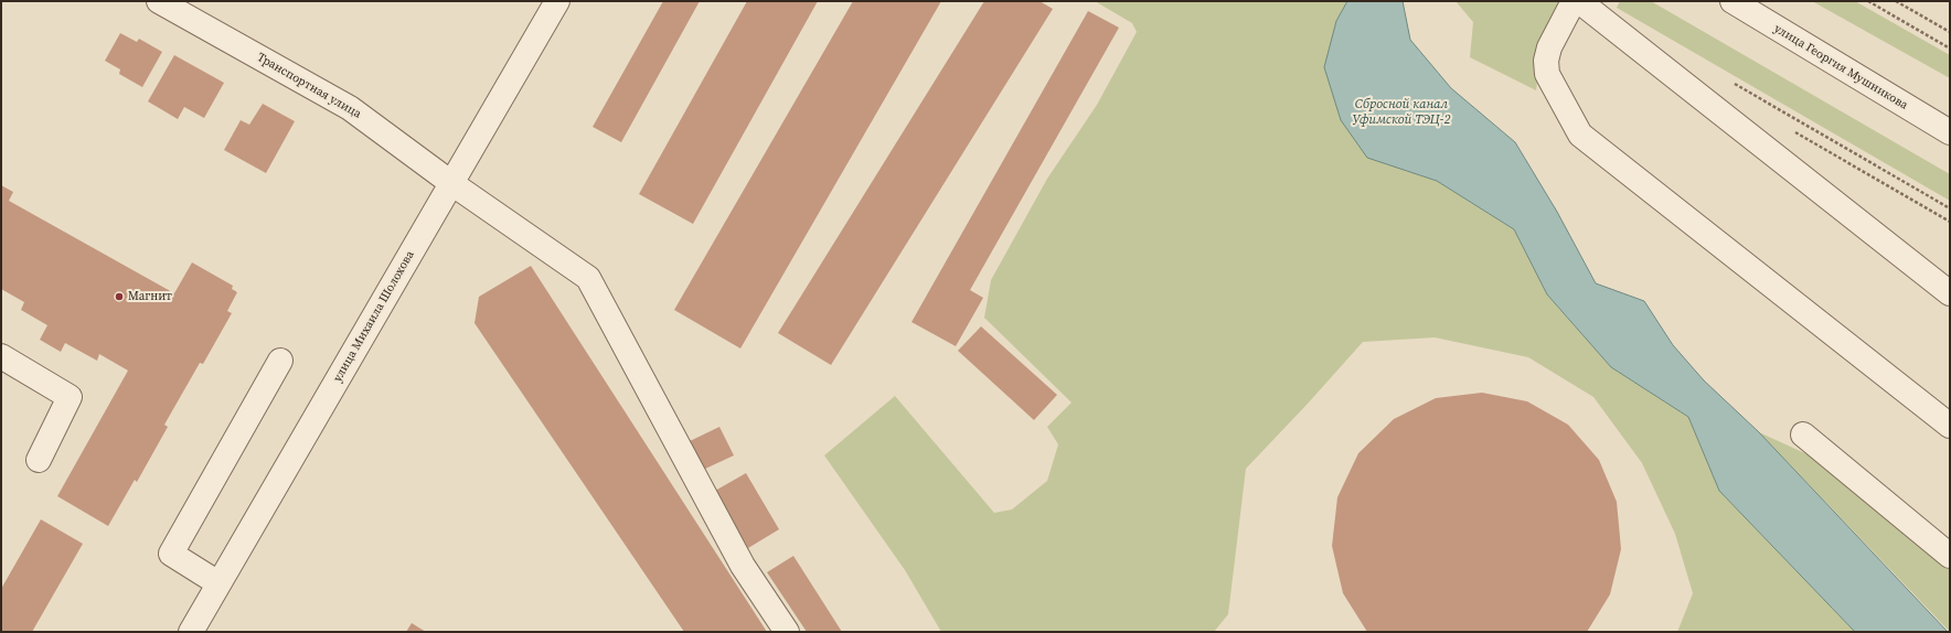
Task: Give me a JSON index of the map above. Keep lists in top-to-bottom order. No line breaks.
{"streets":{"street":["улица Георгия Мушникова","Транспортная улица","улица Михаила Шолохова"]},"crossings":[["Транспортная улица","улица Михаила Шолохова"]],"water":["Сбросной канал Уфимской ТЭЦ-2"],"places":["Магнит"]}
